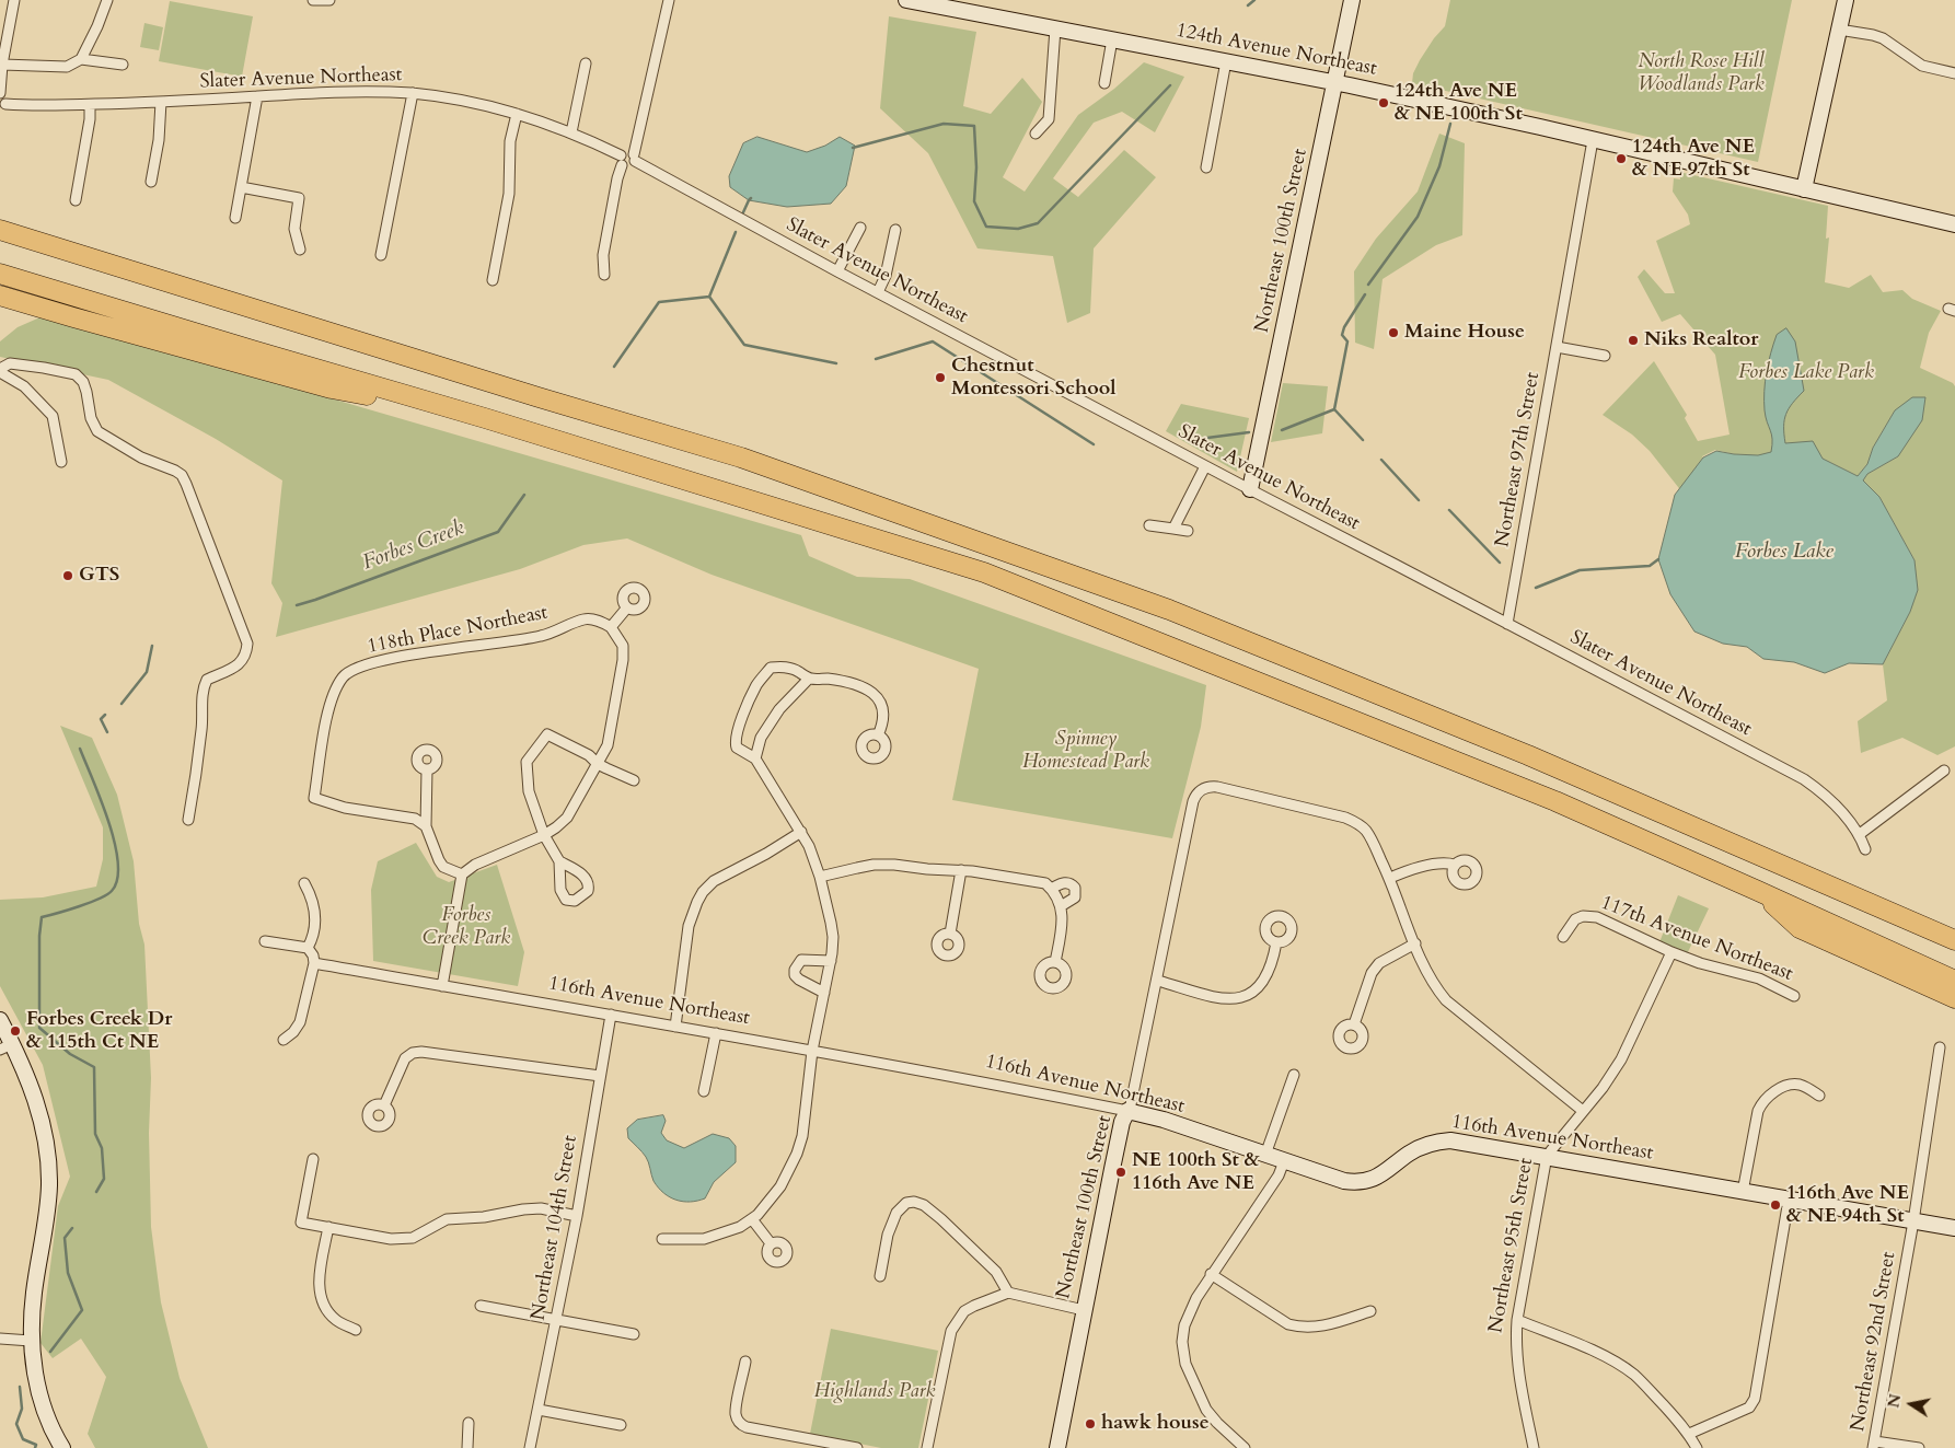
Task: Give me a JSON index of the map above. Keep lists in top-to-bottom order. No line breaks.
{"streets":{"street":["124th Avenue Northeast","Slater Avenue Northeast","Northeast 100th Street","Northeast 97th Street","118th Place Northeast","117th Avenue Northeast","116th Avenue Northeast","Northeast 104th Street","Northeast 95th Street","Northeast 92nd Street"]},"crossings":[["124th Avenue Northeast","Northeast 100th Street"],["124th Avenue Northeast","Northeast 97th Street"],["Slater Avenue Northeast","Northeast 100th Street"],["Slater Avenue Northeast","Northeast 97th Street"],["Northeast 100th Street","116th Avenue Northeast"],["117th Avenue Northeast","Northeast 95th Street"],["116th Avenue Northeast","Northeast 104th Street"],["116th Avenue Northeast","Northeast 95th Street"],["116th Avenue Northeast","Northeast 92nd Street"]],"water":["Forbes Creek","Forbes Lake"],"parks":["North Rose Hill Woodlands Park","Forbes Lake Park","Spinney Homestead Park","Forbes Creek Park","Highlands Park"],"places":["124th Ave NE & NE 100th St","124th Ave NE & NE 97th St","Maine House","Niks Realtor","Chestnut Montessori School","GTS","Forbes Creek Dr & 115th Ct NE","NE 100th St & 116th Ave NE","116th Ave NE & NE 94th St","hawk house"],"north":"left"}
